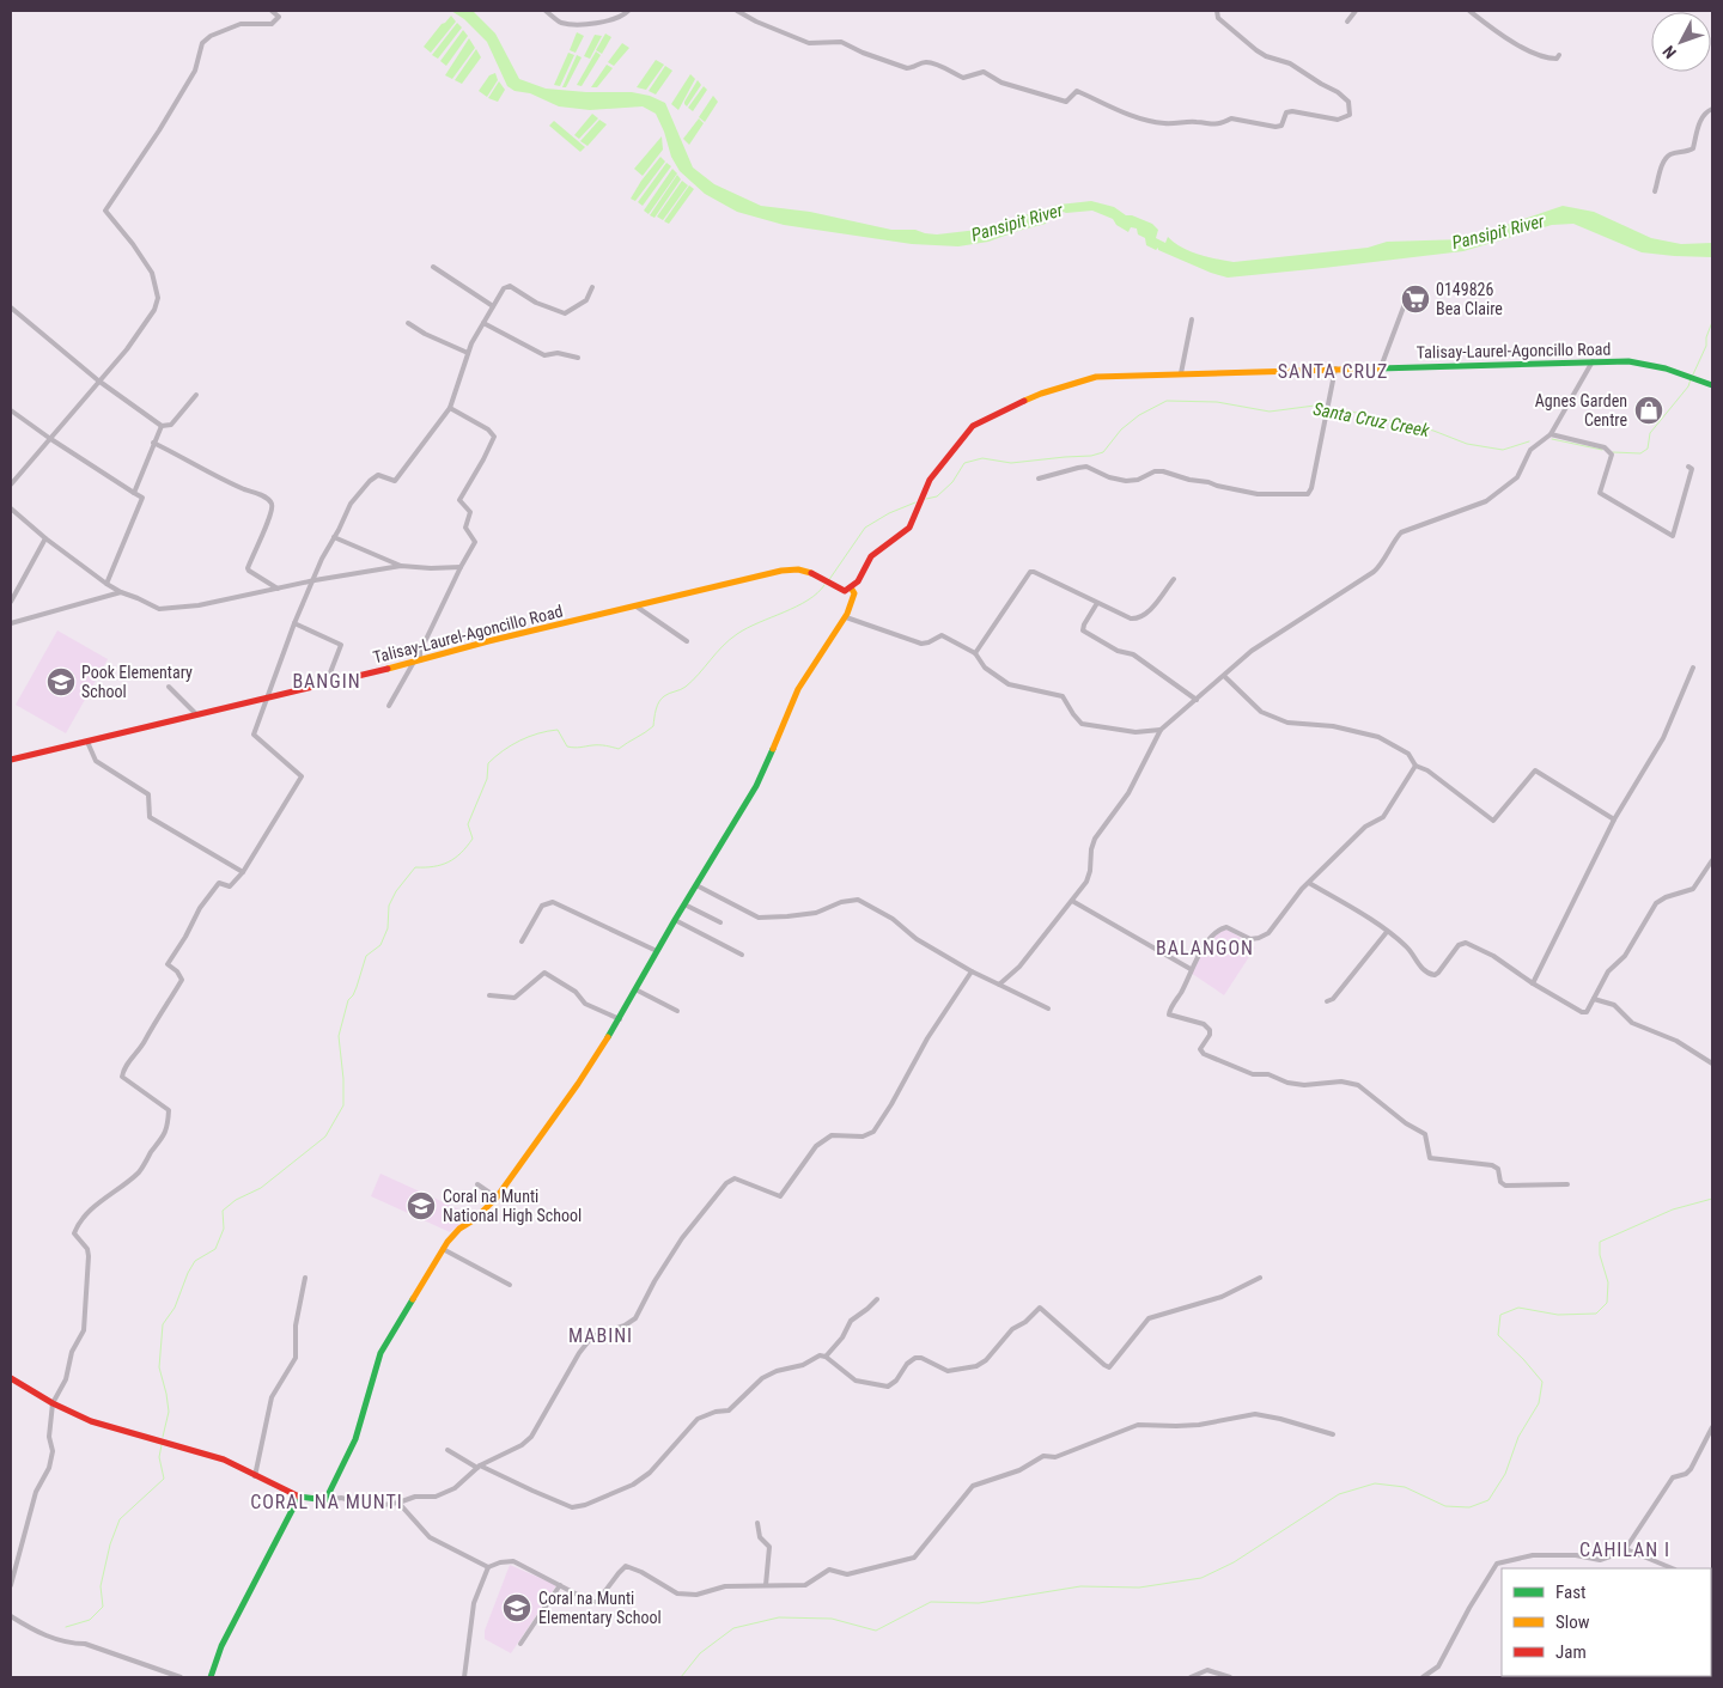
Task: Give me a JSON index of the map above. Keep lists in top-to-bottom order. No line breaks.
{"streets":{"main road":["Talisay-Laurel-Agoncillo Road"]},"districts":["SANTA CRUZ","BANGIN","BALANGON","MABINI","CORAL NA MUNTI","CAHILAN I"],"water":["Pansipit River","Santa Cruz Creek"],"places":{"supermarket":["0149826 Bea Claire"],"shop":["Agnes Garden Centre"],"school or university":["Pook Elementary School","Coral na Munti National High School","Coral na Munti Elementary School"]},"legend":["Fast","Slow","Jam"],"north":"bottom left"}
